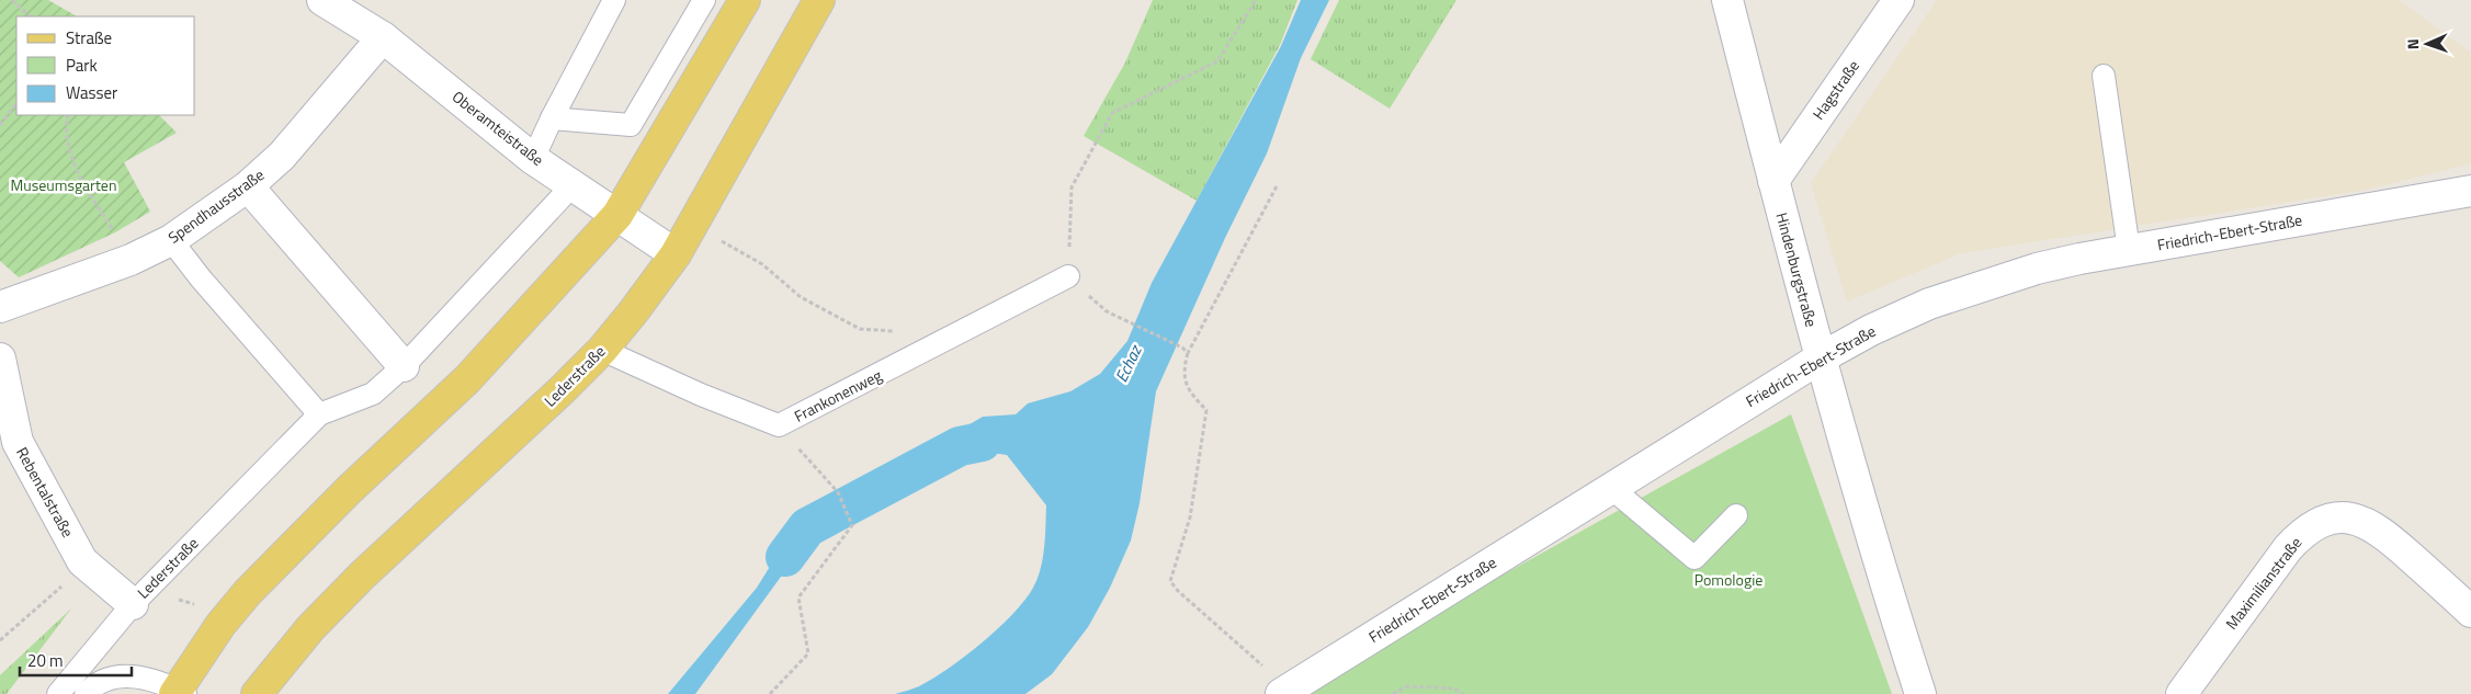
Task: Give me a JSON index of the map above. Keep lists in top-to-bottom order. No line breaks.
{"streets":{"main road":["Lederstraße"],"street":["Hagstraße","Oberamteistraße","Spendhausstraße","Friedrich-Ebert-Straße","Hindenburgstraße","Rebentalstraße","Maximilianstraße"],"lane":["Frankonenweg"]},"crossings":[["Hagstraße","Hindenburgstraße"],["Oberamteistraße","Spendhausstraße"],["Oberamteistraße","Lederstraße"],["Friedrich-Ebert-Straße","Hindenburgstraße"],["Lederstraße","Frankonenweg"],["Lederstraße","Rebentalstraße"]],"water":["Echaz"],"parks":["Museumsgarten","Pomologie"],"legend":["Straße","Park","Wasser"],"scale_bar":"20 m","north":"left"}
